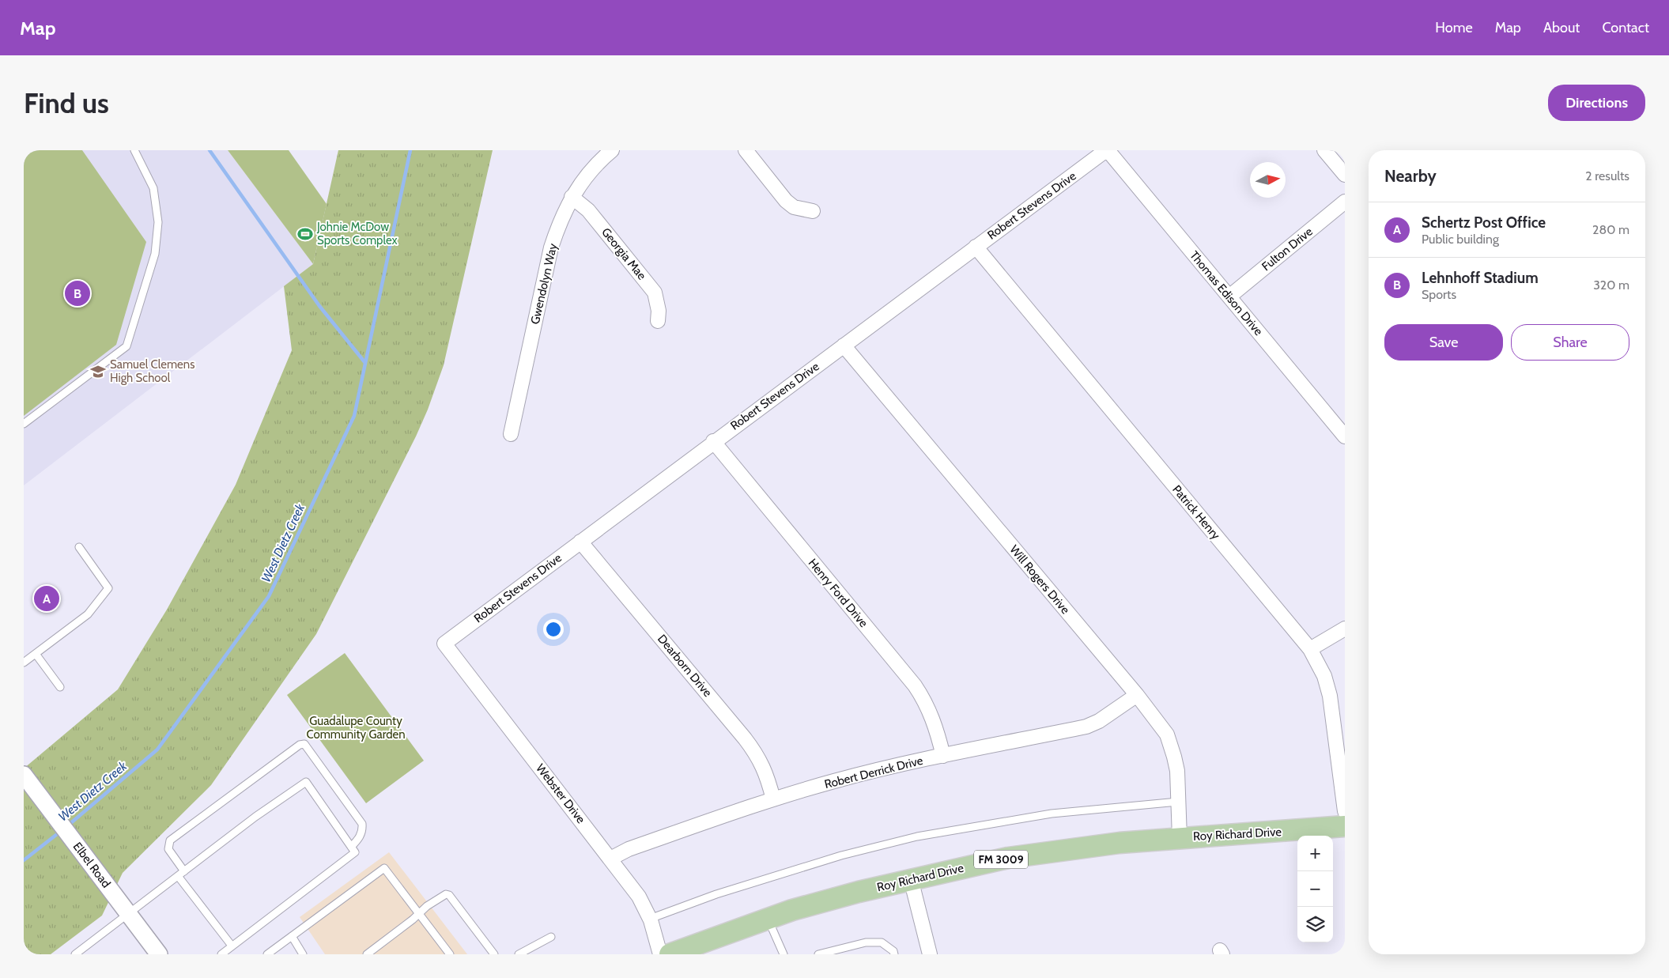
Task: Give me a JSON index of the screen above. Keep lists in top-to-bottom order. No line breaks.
{"streets":{"main road":["Roy Richard Drive","FM 3009"],"street":["Robert Stevens Drive","Fulton Drive","Georgia Mae","Gwendolyn Way","Thomas Edison Drive","Patrick Henry","Will Rogers Drive","Henry Ford Drive","Dearborn Drive","Robert Derrick Drive","Webster Drive","Elbel Road"]},"crossings":[["Robert Stevens Drive","Thomas Edison Drive"],["Robert Stevens Drive","Patrick Henry"],["Robert Stevens Drive","Will Rogers Drive"],["Robert Stevens Drive","Henry Ford Drive"],["Robert Stevens Drive","Dearborn Drive"],["Robert Stevens Drive","Webster Drive"],["Fulton Drive","Thomas Edison Drive"],["Georgia Mae","Gwendolyn Way"],["Will Rogers Drive","Robert Derrick Drive"],["Will Rogers Drive","Roy Richard Drive"],["Henry Ford Drive","Robert Derrick Drive"],["Dearborn Drive","Robert Derrick Drive"],["Robert Derrick Drive","Webster Drive"]],"water":["West Dietz Creek"],"parks":["Guadalupe County Community Garden"],"places":{"sports":["Johnie McDow Sports Complex"],"school or university":["Samuel Clemens High School"]},"north":"right","page":{"header":"Map","nav":["Home","Map","About","Contact"],"buttons":["Directions",["Save","Share"]],"title":"Find us","heading":["Nearby","2 results"],"list":[{"mark":"A","name":"Schertz Post Office","note":"Public building","value":"280 m"},{"mark":"B","name":"Lehnhoff Stadium","note":"Sports","value":"320 m"}],"pins":["B","A"],"map_buttons":["+","−"]}}
